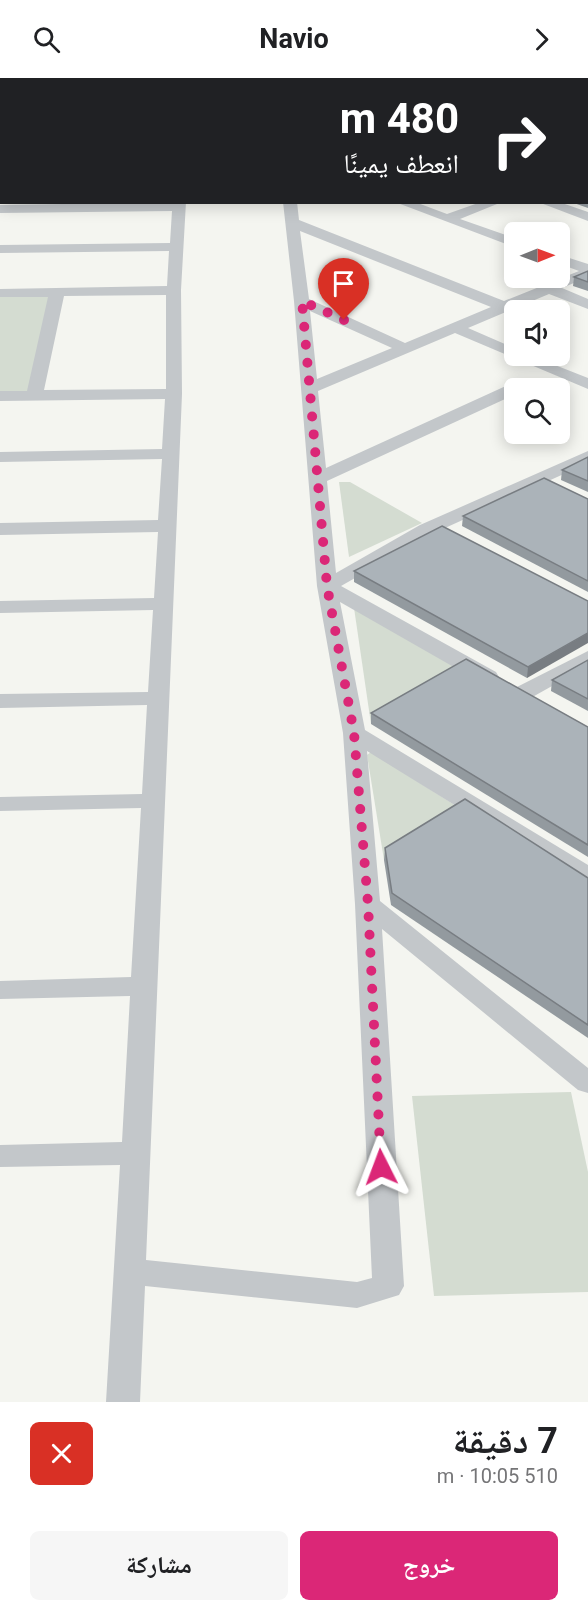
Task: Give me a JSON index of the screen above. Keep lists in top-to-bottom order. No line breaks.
{"north":"right","page":{"header":"Navio","turn":["480 m","انعطف يمينًا"],"heading":["7 دقيقة","510 m · 10:05"],"buttons":["خروج","مشاركة"]}}
